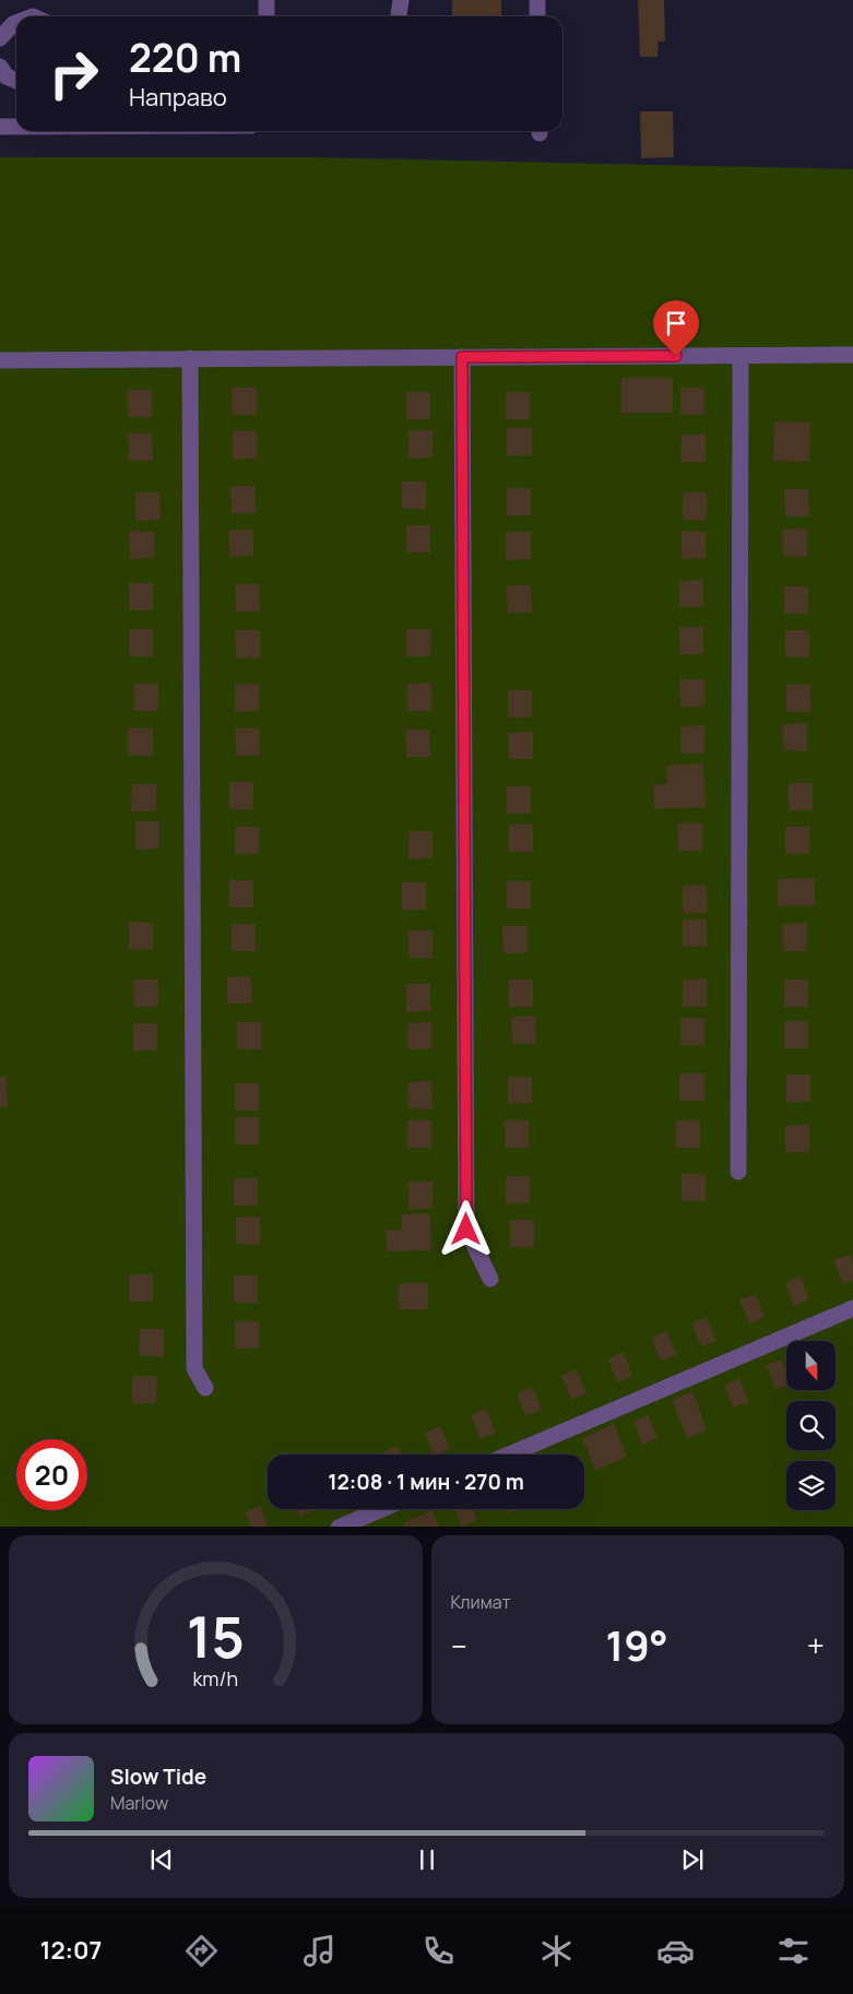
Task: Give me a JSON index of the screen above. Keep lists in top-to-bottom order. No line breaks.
{"north":"bottom","page":{"turn":["220 m","Направо"],"limit":"20","trip":"12:08 · 1 мин · 270 m","tile":"Климат","heat":["−","19°","+"],"song":["Slow Tide","Marlow"],"tabs":"12:07","gauge":["15","km/h"]}}
